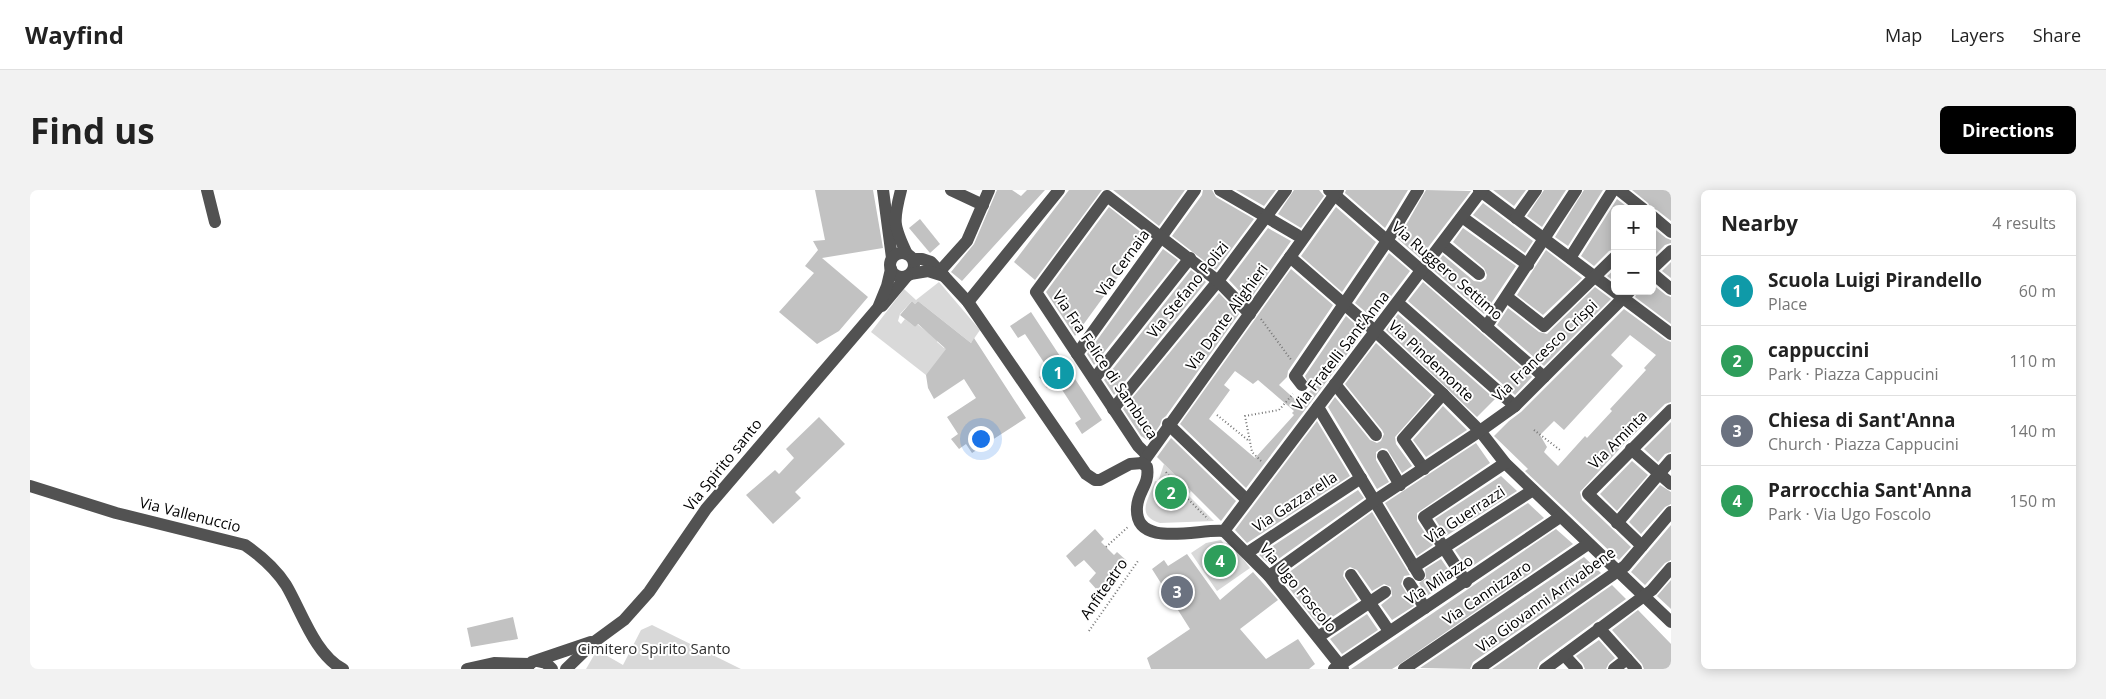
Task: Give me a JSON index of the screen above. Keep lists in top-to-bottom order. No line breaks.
{"streets":{"street":["Via Cernaia","Via Ruggero Settimo","Via Stefano Polizi","Via Dante Alighieri","Via Fratelli Sant'Anna","Via Francesco Crispi","Via Pindemonte","Via Fra Felice di Sambuca","Via Aminta","Via Spirito santo","Via Gazzarella","Via Vallenuccio","Via Guerrazzi","Via Milazzo","Via Ugo Foscolo","Via Cannizzaro","Via Giovanni Arrivabene"],"path":["Anfiteatro"]},"crossings":[["Via Cernaia","Via Fra Felice di Sambuca"],["Via Ruggero Settimo","Via Dante Alighieri"],["Via Ruggero Settimo","Via Fratelli Sant'Anna"],["Via Ruggero Settimo","Via Francesco Crispi"],["Via Stefano Polizi","Via Fra Felice di Sambuca"],["Via Dante Alighieri","Via Pindemonte"],["Via Dante Alighieri","Via Fra Felice di Sambuca"],["Via Fratelli Sant'Anna","Via Pindemonte"],["Via Fratelli Sant'Anna","Via Ugo Foscolo"],["Via Francesco Crispi","Via Pindemonte"],["Via Francesco Crispi","Via Ugo Foscolo"],["Via Pindemonte","Via Guerrazzi"],["Via Pindemonte","Via Milazzo"],["Via Pindemonte","Via Cannizzaro"],["Via Pindemonte","Via Giovanni Arrivabene"],["Via Gazzarella","Via Ugo Foscolo"],["Via Milazzo","Via Ugo Foscolo"]],"parks":["Cimitero Spirito Santo"],"page":{"header":"Wayfind","nav":["Map","Layers","Share"],"buttons":"Directions","title":"Find us","heading":["Nearby","4 results"],"map_buttons":["+","−"],"list":[{"mark":"1","name":"Scuola Luigi Pirandello","note":"Place","value":"60 m"},{"mark":"2","name":"cappuccini","note":"Park · Piazza Cappucini","value":"110 m"},{"mark":"3","name":"Chiesa di Sant'Anna","note":"Church · Piazza Cappucini","value":"140 m"},{"mark":"4","name":"Parrocchia Sant'Anna","note":"Park · Via Ugo Foscolo","value":"150 m"}],"pins":["1","2","4","3"]}}
